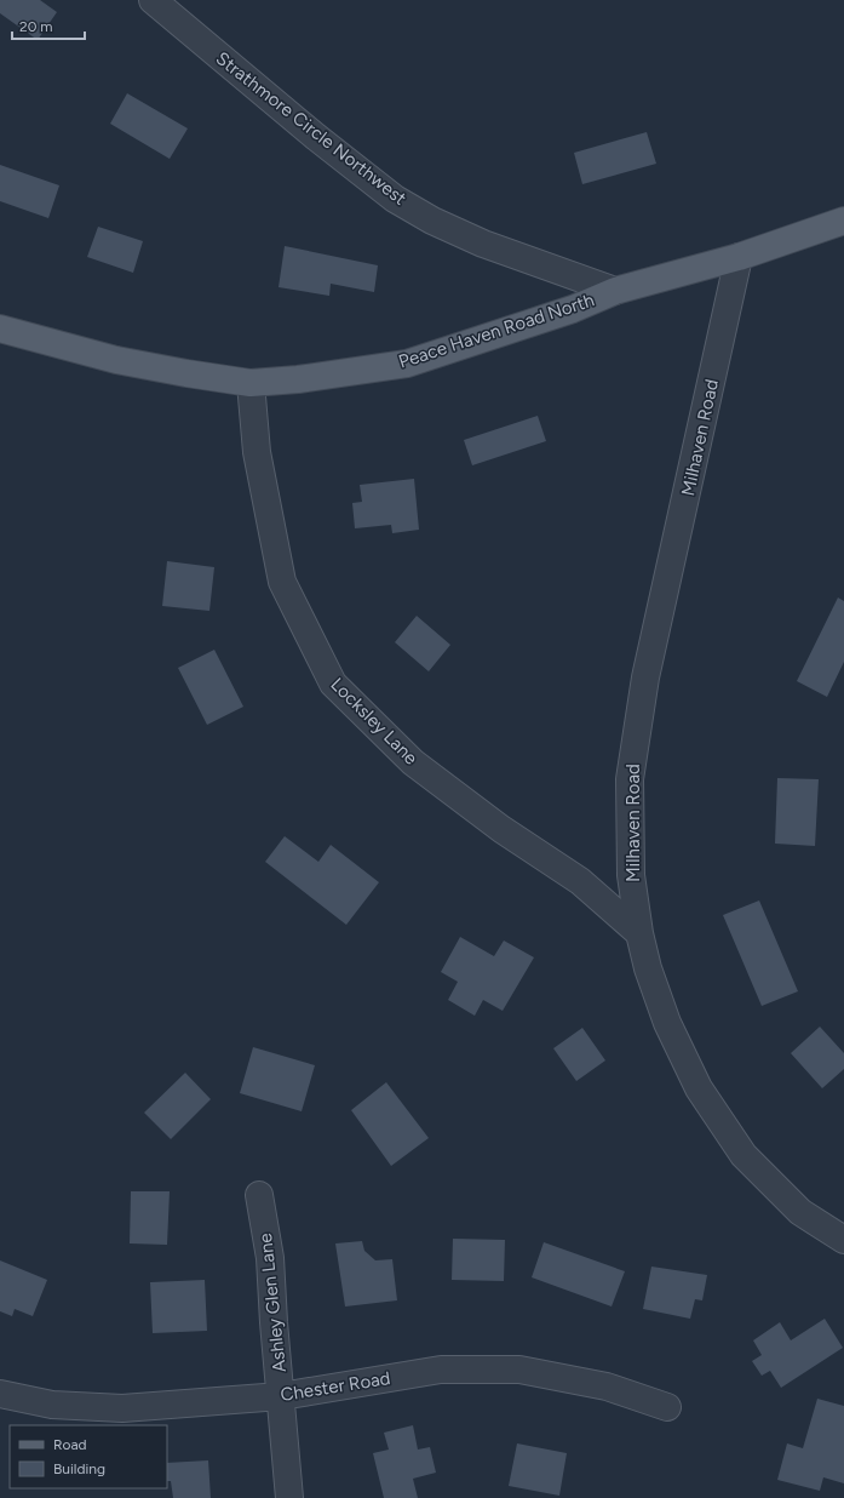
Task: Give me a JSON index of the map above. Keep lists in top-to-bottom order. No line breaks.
{"streets":{"main road":["Peace Haven Road North"],"street":["Strathmore Circle Northwest","Milhaven Road","Locksley Lane","Ashley Glen Lane","Chester Road"]},"crossings":[["Strathmore Circle Northwest","Peace Haven Road North"],["Peace Haven Road North","Milhaven Road"],["Peace Haven Road North","Locksley Lane"],["Milhaven Road","Locksley Lane"],["Ashley Glen Lane","Chester Road"]],"legend":["Road","Building"],"scale_bar":"20 m"}
